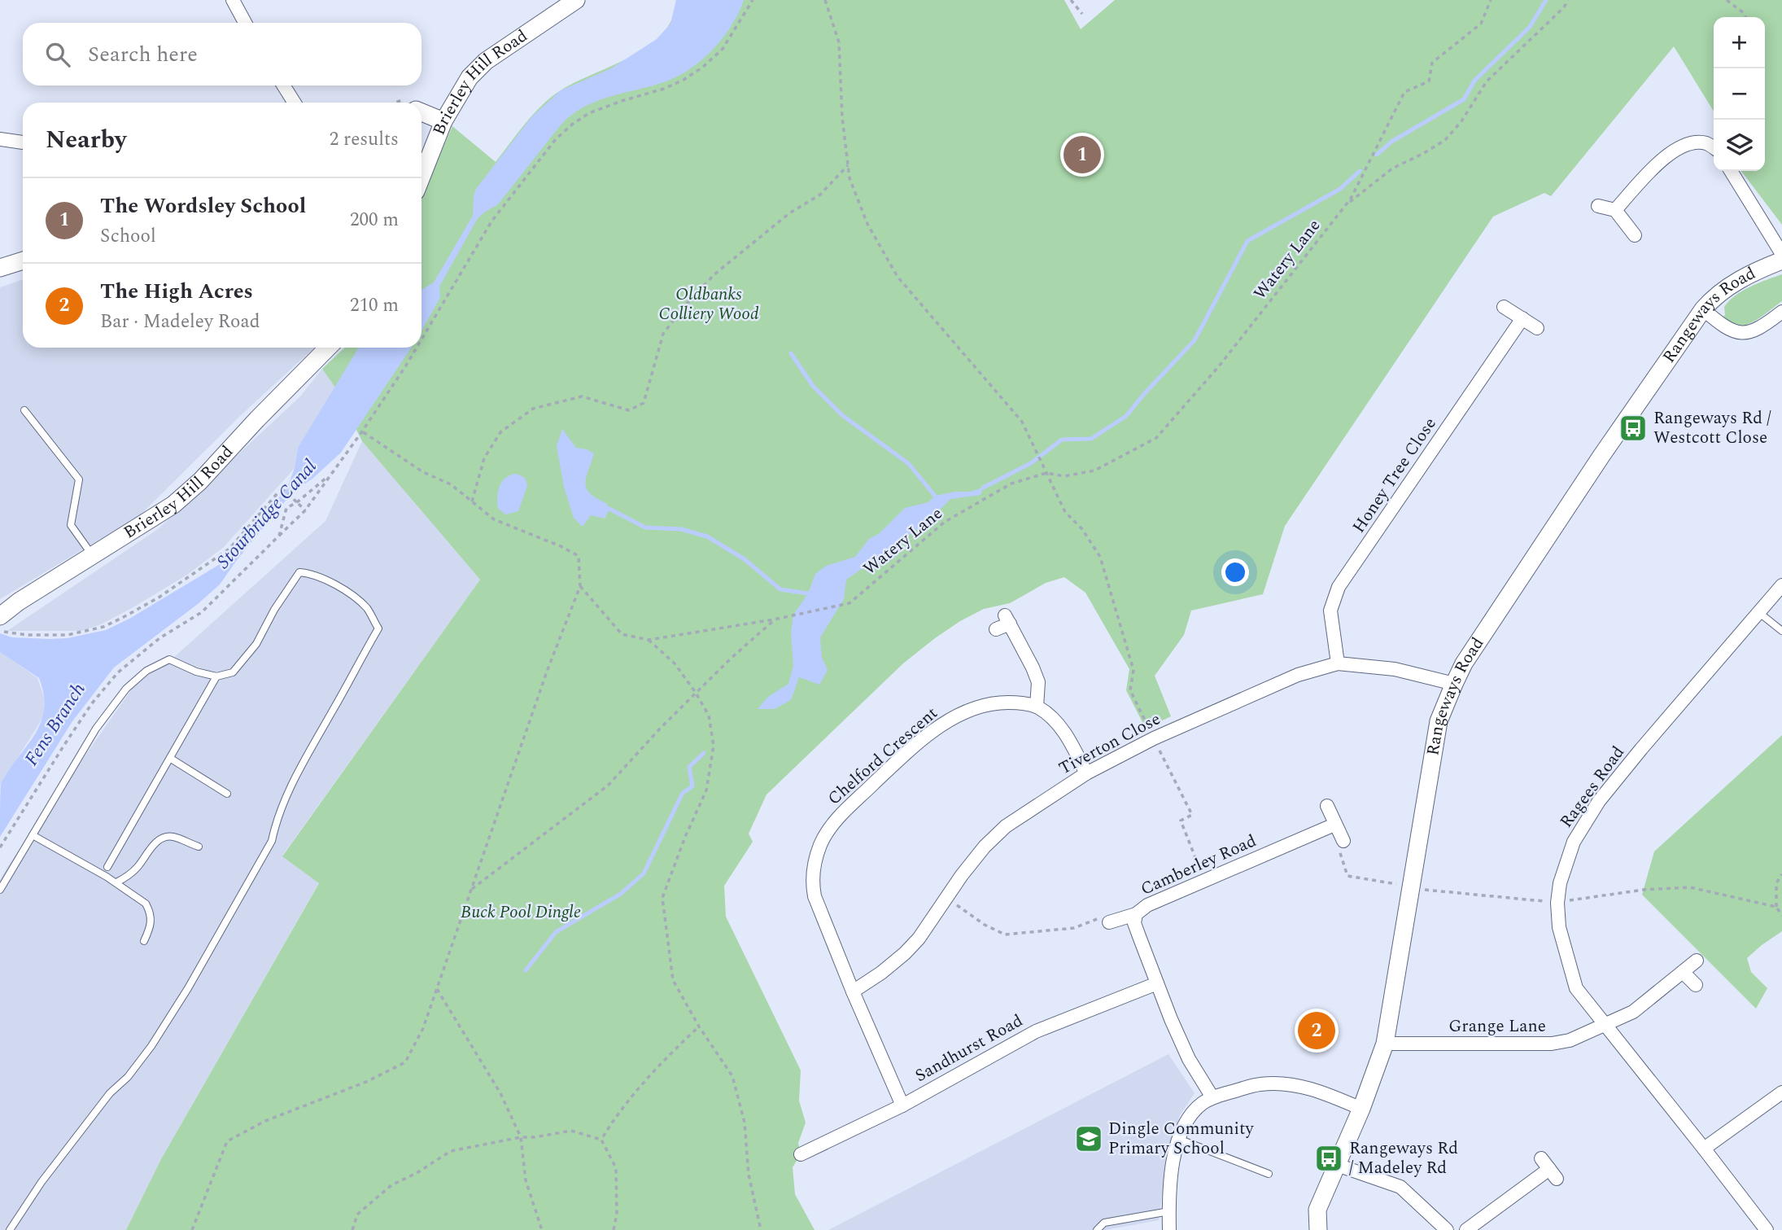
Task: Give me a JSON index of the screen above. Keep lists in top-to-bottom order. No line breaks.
{"streets":{"street":["Brierley Hill Road","Rangeways Road","Honey Tree Close","Tiverton Close","Chelford Crescent","Ragees Road","Camberley Road","Grange Lane","Sandhurst Road"],"path":["Watery Lane"]},"crossings":[["Rangeways Road","Tiverton Close"],["Rangeways Road","Grange Lane"],["Honey Tree Close","Tiverton Close"],["Tiverton Close","Chelford Crescent"],["Chelford Crescent","Sandhurst Road"],["Ragees Road","Grange Lane"],["Camberley Road","Sandhurst Road"]],"water":["Stourbridge Canal","Fens Branch"],"parks":["Oldbanks Colliery Wood","Buck Pool Dingle"],"places":{"bus stop":["Rangeways Rd / Westcott Close","Rangeways Rd / Madeley Rd"],"school or university":["Dingle Community Primary School"]},"page":{"map_buttons":["+","−"],"search":"Search here","heading":["Nearby","2 results"],"pins":["1","2"],"list":[{"mark":"1","name":"The Wordsley School","note":"School","value":"200 m"},{"mark":"2","name":"The High Acres","note":"Bar · Madeley Road","value":"210 m"}]}}
